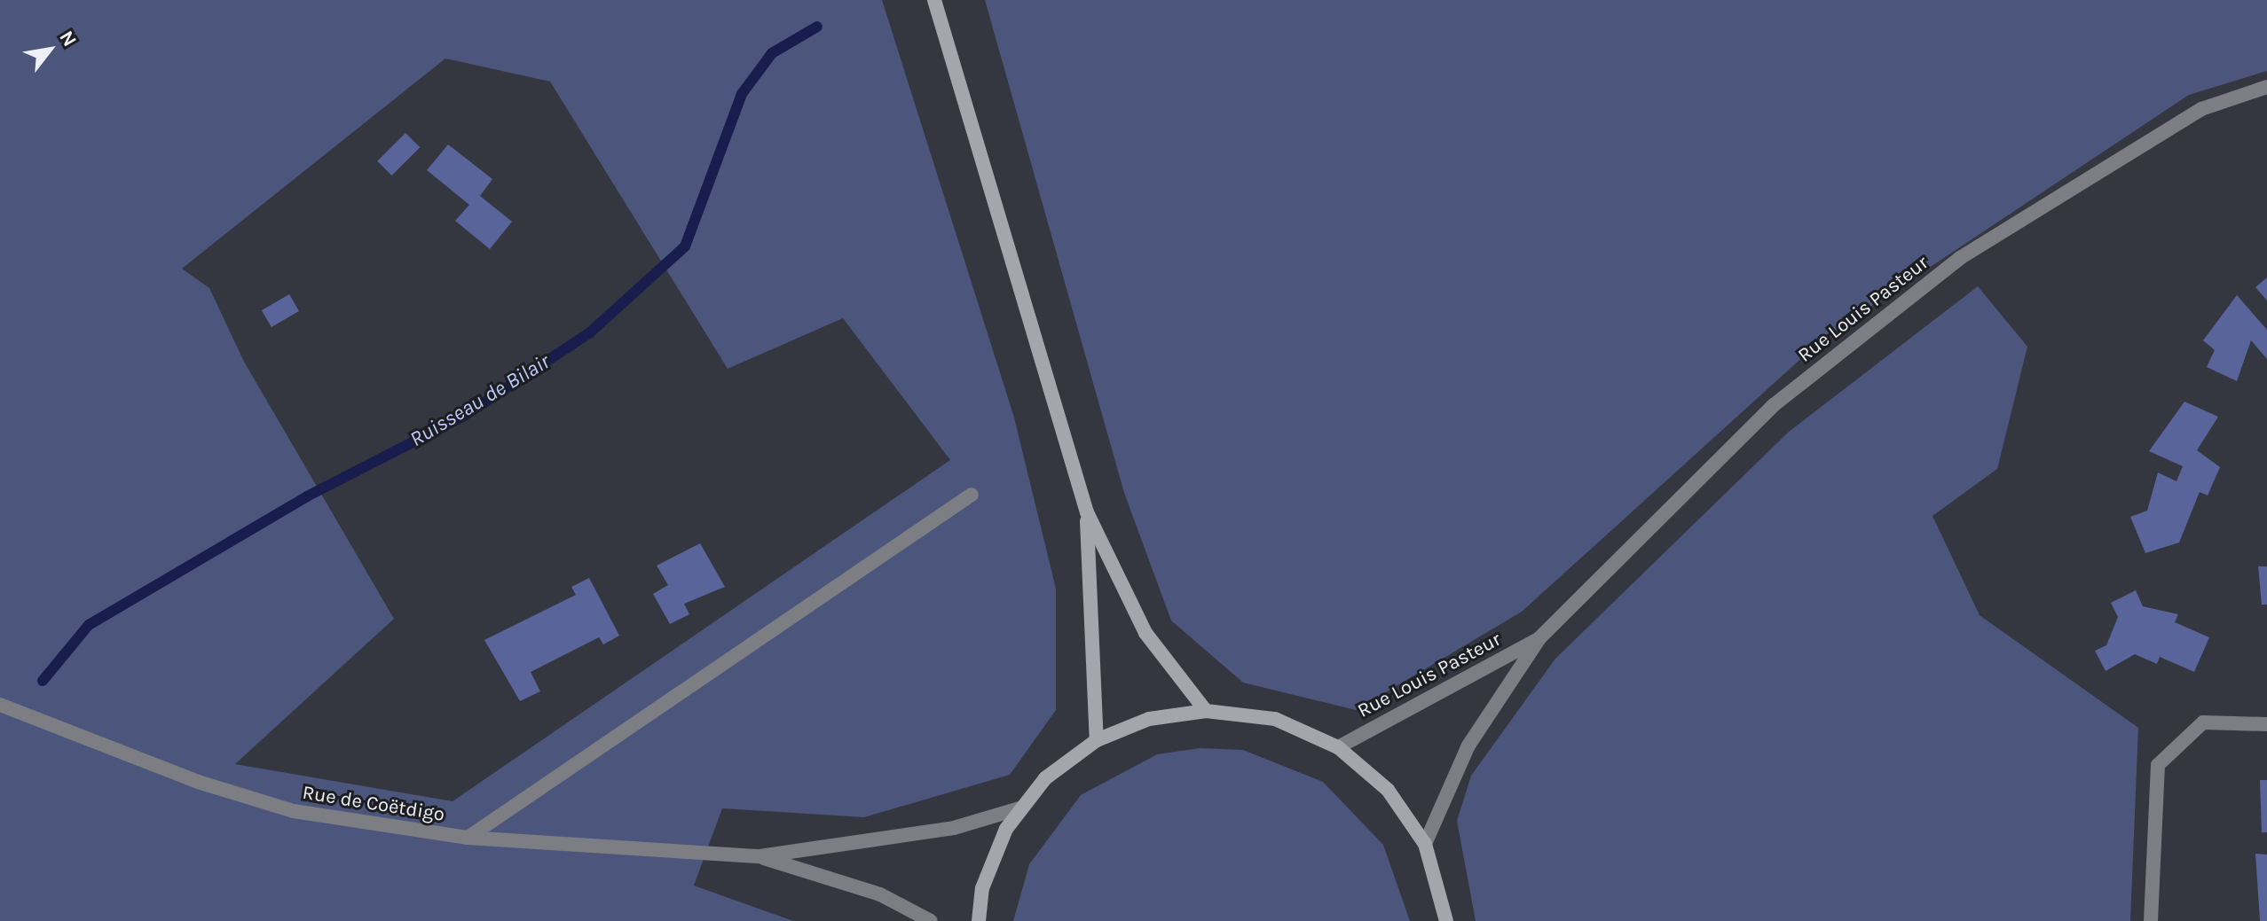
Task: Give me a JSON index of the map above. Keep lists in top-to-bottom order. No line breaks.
{"streets":{"street":["Rue Louis Pasteur","Rue de Coëtdigo"]},"water":["Ruisseau de Bilair"],"north":"top right"}
